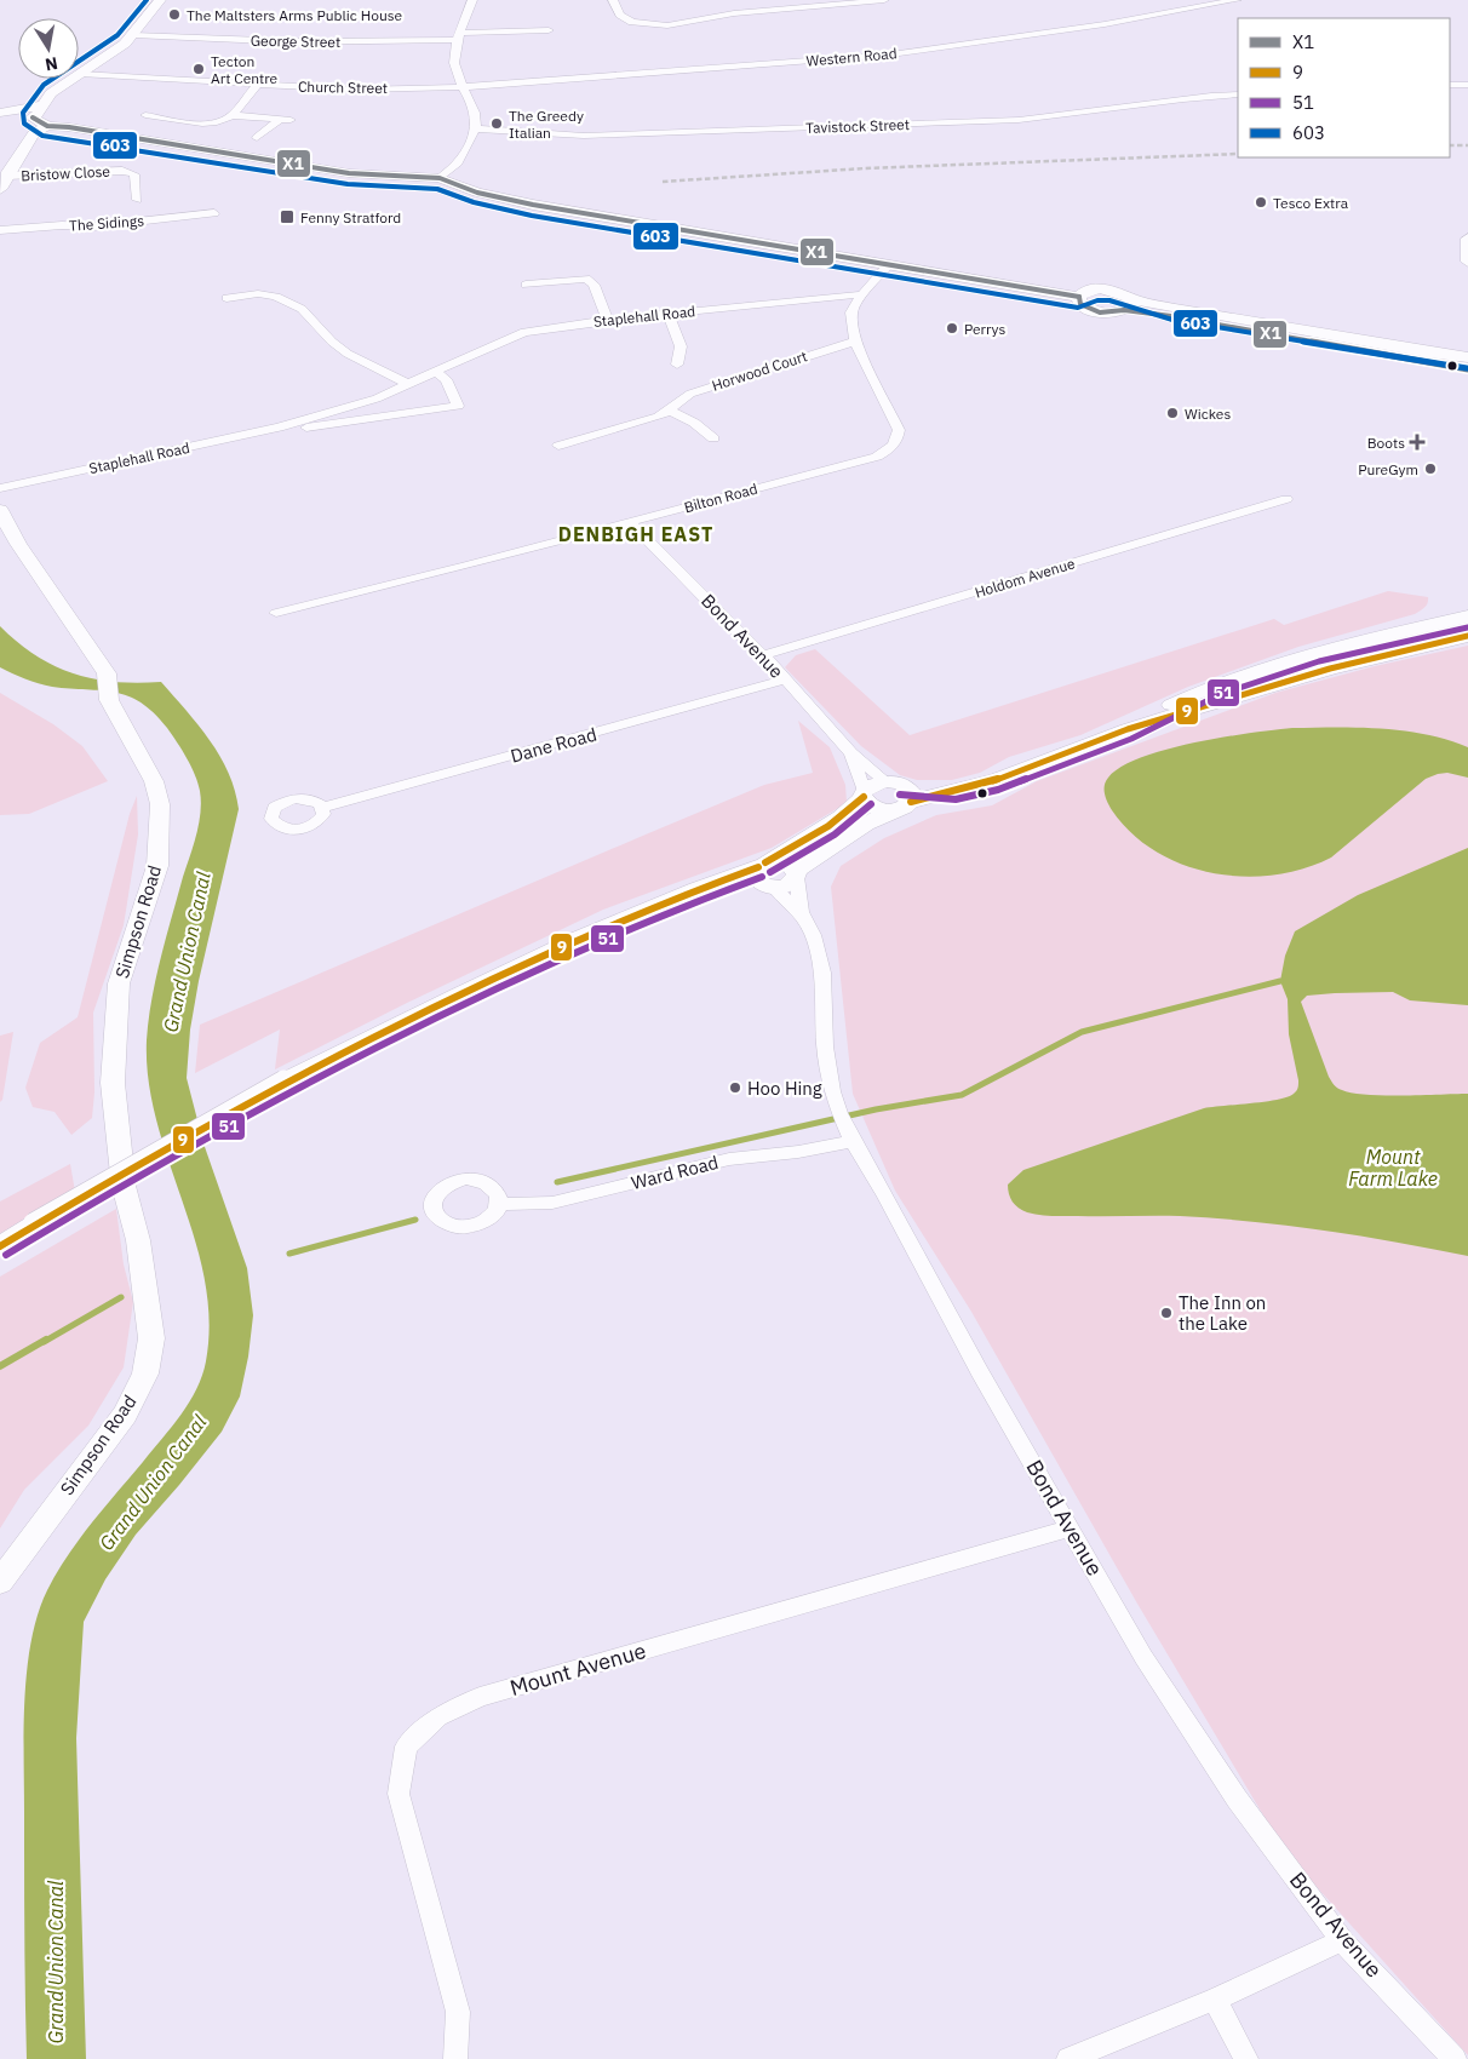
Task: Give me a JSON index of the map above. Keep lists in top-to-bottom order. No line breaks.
{"streets":{"street":["George Street","Western Road","Church Street","Tavistock Street","Bristow Close","The Sidings","Staplehall Road","Horwood Court","Bilton Road","Holdom Avenue","Bond Avenue","Dane Road","Simpson Road","Ward Road","Mount Avenue"]},"crossings":[["Western Road","Church Street"],["Staplehall Road","Bilton Road"],["Horwood Court","Bilton Road"],["Bilton Road","Bond Avenue"],["Holdom Avenue","Bond Avenue"],["Bond Avenue","Dane Road"],["Bond Avenue","Ward Road"],["Bond Avenue","Mount Avenue"]],"districts":["DENBIGH EAST"],"water":["Grand Union Canal","Mount Farm Lake"],"places":{"other":["The Maltsters Arms Public House","Tecton Art Centre","The Greedy Italian","Tesco Extra","Perrys","Wickes","PureGym","Hoo Hing","The Inn on the Lake"],"transit":["Fenny Stratford"],"health":["Boots"]},"lines":["transit line 603","transit line X1","transit line 51","transit line 9"],"legend":["X1","9","51","603"],"north":"bottom"}
